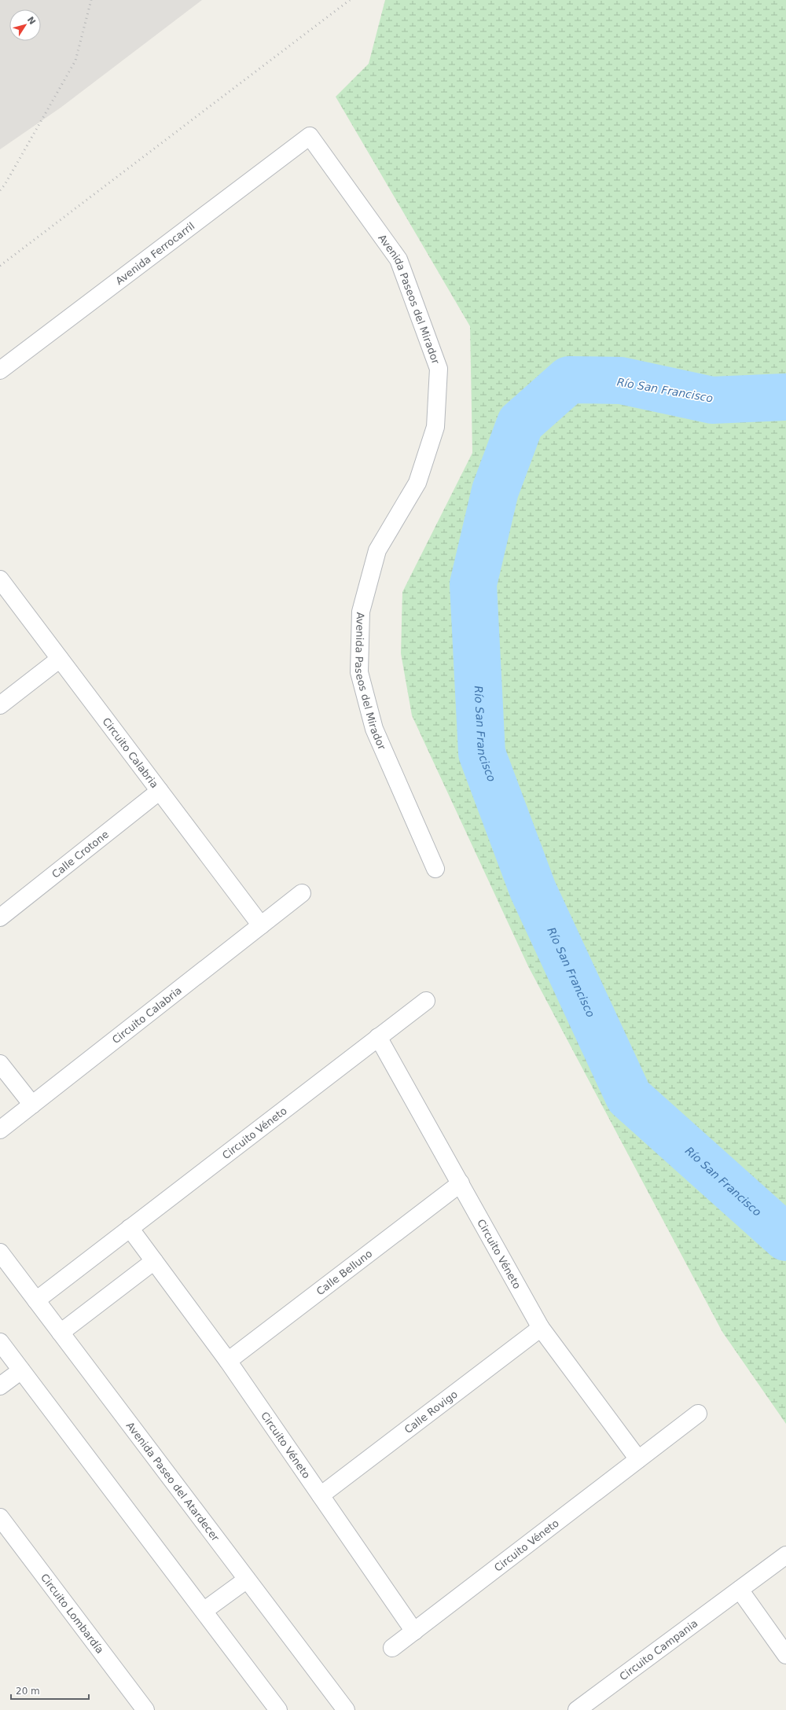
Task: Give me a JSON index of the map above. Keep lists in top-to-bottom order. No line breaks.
{"streets":{"street":["Avenida Ferrocarril","Avenida Paseos del Mirador","Circuito Calabria","Calle Crotone","Circuito Véneto","Calle Belluno","Calle Rovigo","Avenida Paseo del Atardecer","Circuito Lombardía","Circuito Campania"]},"crossings":[["Avenida Ferrocarril","Avenida Paseos del Mirador"],["Circuito Calabria","Calle Crotone"],["Circuito Véneto","Calle Belluno"],["Circuito Véneto","Calle Rovigo"],["Circuito Véneto","Avenida Paseo del Atardecer"]],"water":["Río San Francisco"],"scale_bar":"20 m","north":"top right"}
